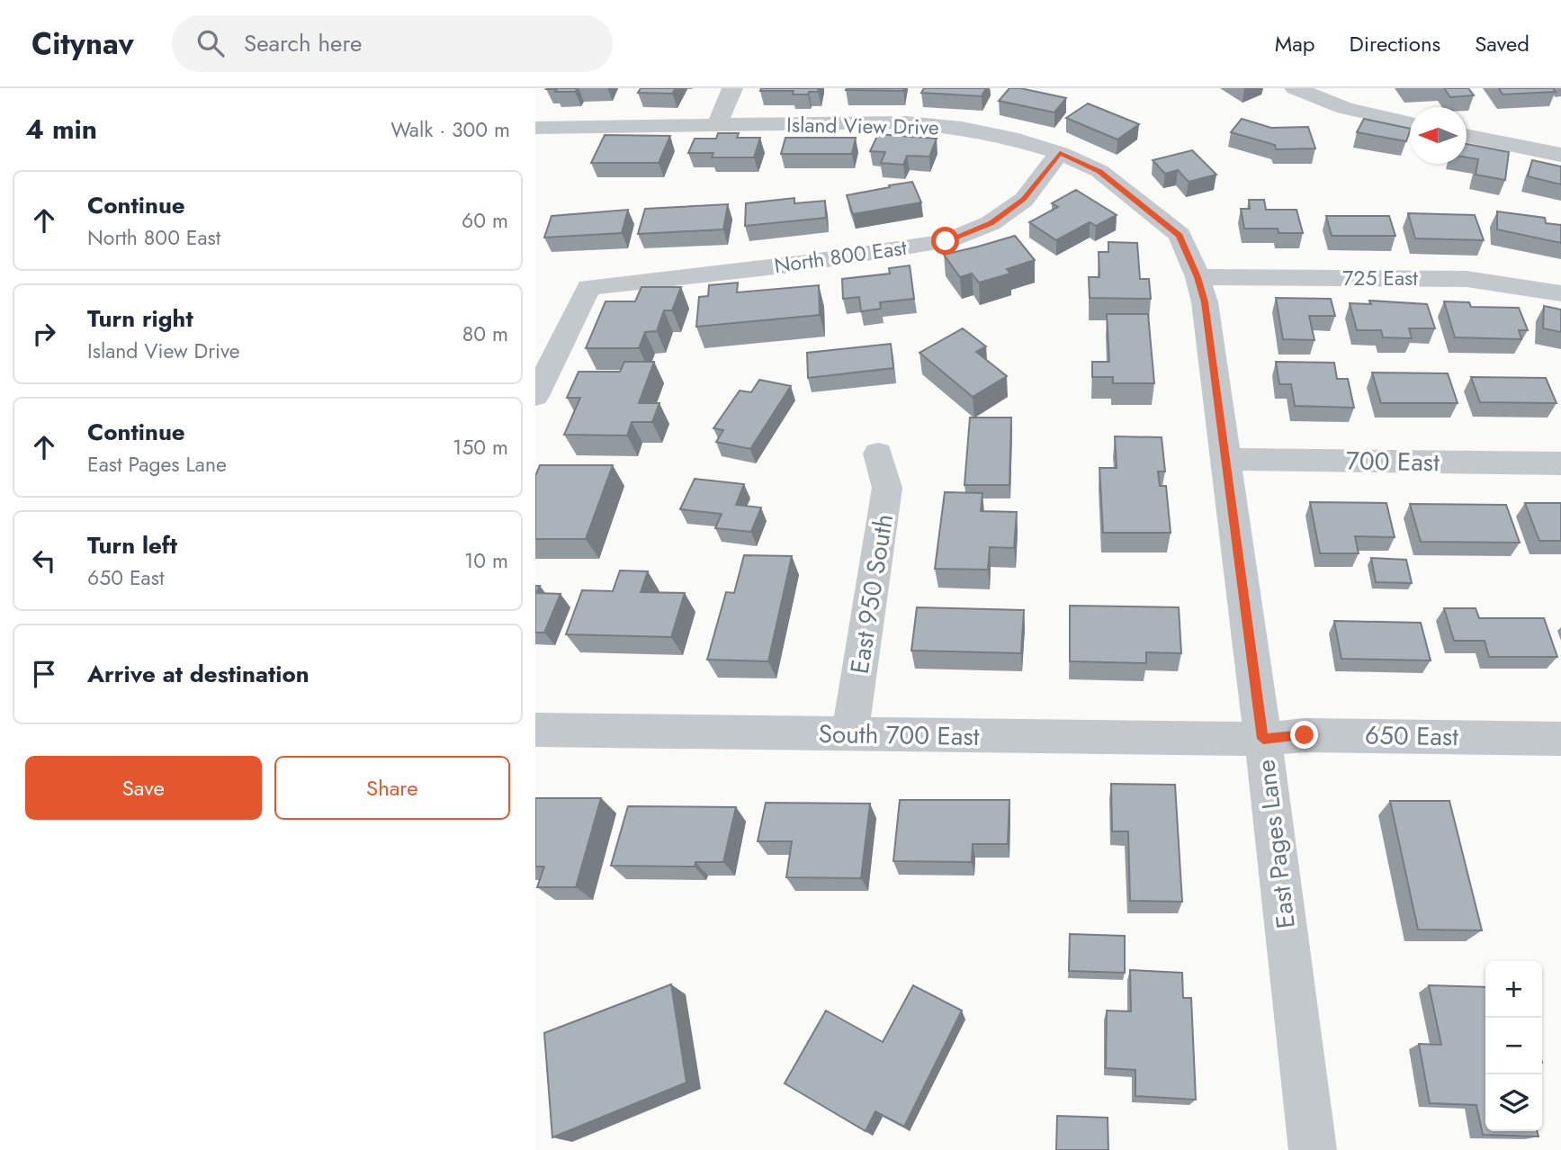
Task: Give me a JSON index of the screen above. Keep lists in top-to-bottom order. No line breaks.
{"streets":{"street":["Island View Drive","North 800 East","725 East","700 East","East 950 South","South 700 East","650 East","East Pages Lane"]},"crossings":[["Island View Drive","North 800 East"],["Island View Drive","725 East"],["Island View Drive","East Pages Lane"],["725 East","East Pages Lane"],["700 East","East Pages Lane"],["East 950 South","South 700 East"],["South 700 East","650 East"],["South 700 East","East Pages Lane"],["650 East","East Pages Lane"]],"north":"left","page":{"header":"Citynav","search":"Search here","nav":["Map","Directions","Saved"],"heading":["4 min","Walk · 300 m"],"list":[["Continue","North 800 East","60 m"],["Turn right","Island View Drive","80 m"],["Continue","East Pages Lane","150 m"],["Turn left","650 East","10 m"],"Arrive at destination"],"buttons":["Save","Share"],"map_buttons":["+","−"]}}
